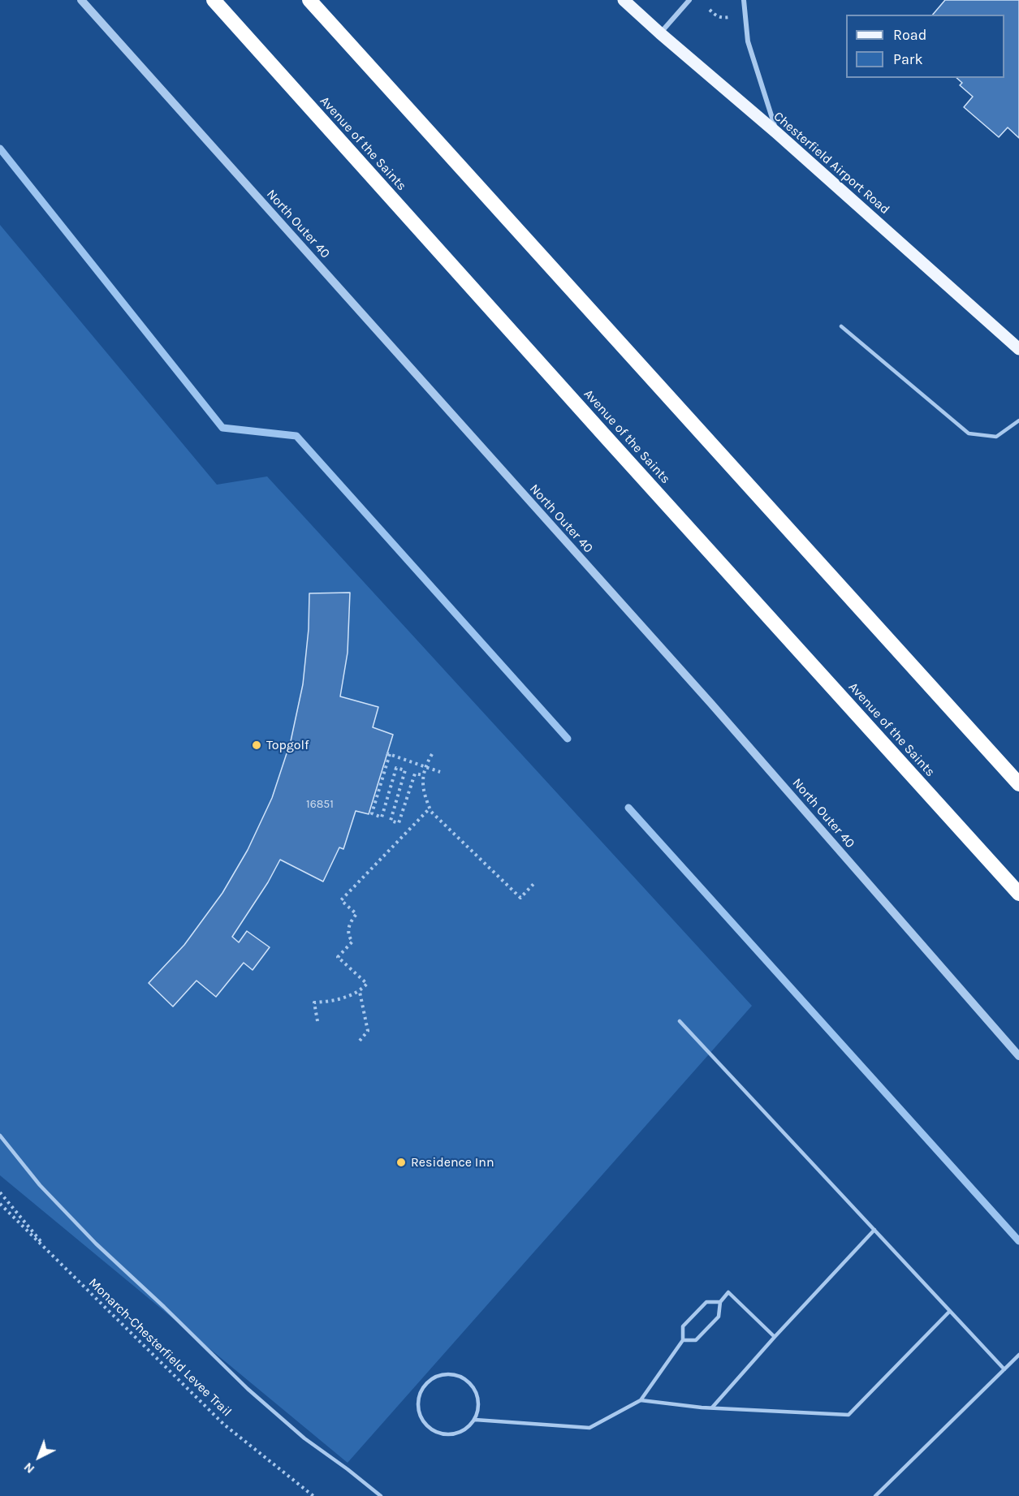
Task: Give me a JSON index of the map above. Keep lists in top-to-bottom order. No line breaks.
{"streets":{"highway":["Avenue of the Saints"],"main road":["Chesterfield Airport Road"],"street":["North Outer 40"],"path":["Monarch-Chesterfield Levee Trail"]},"places":["Topgolf","Residence Inn"],"house_numbers":["16851"],"legend":["Road","Park"],"north":"bottom left"}
